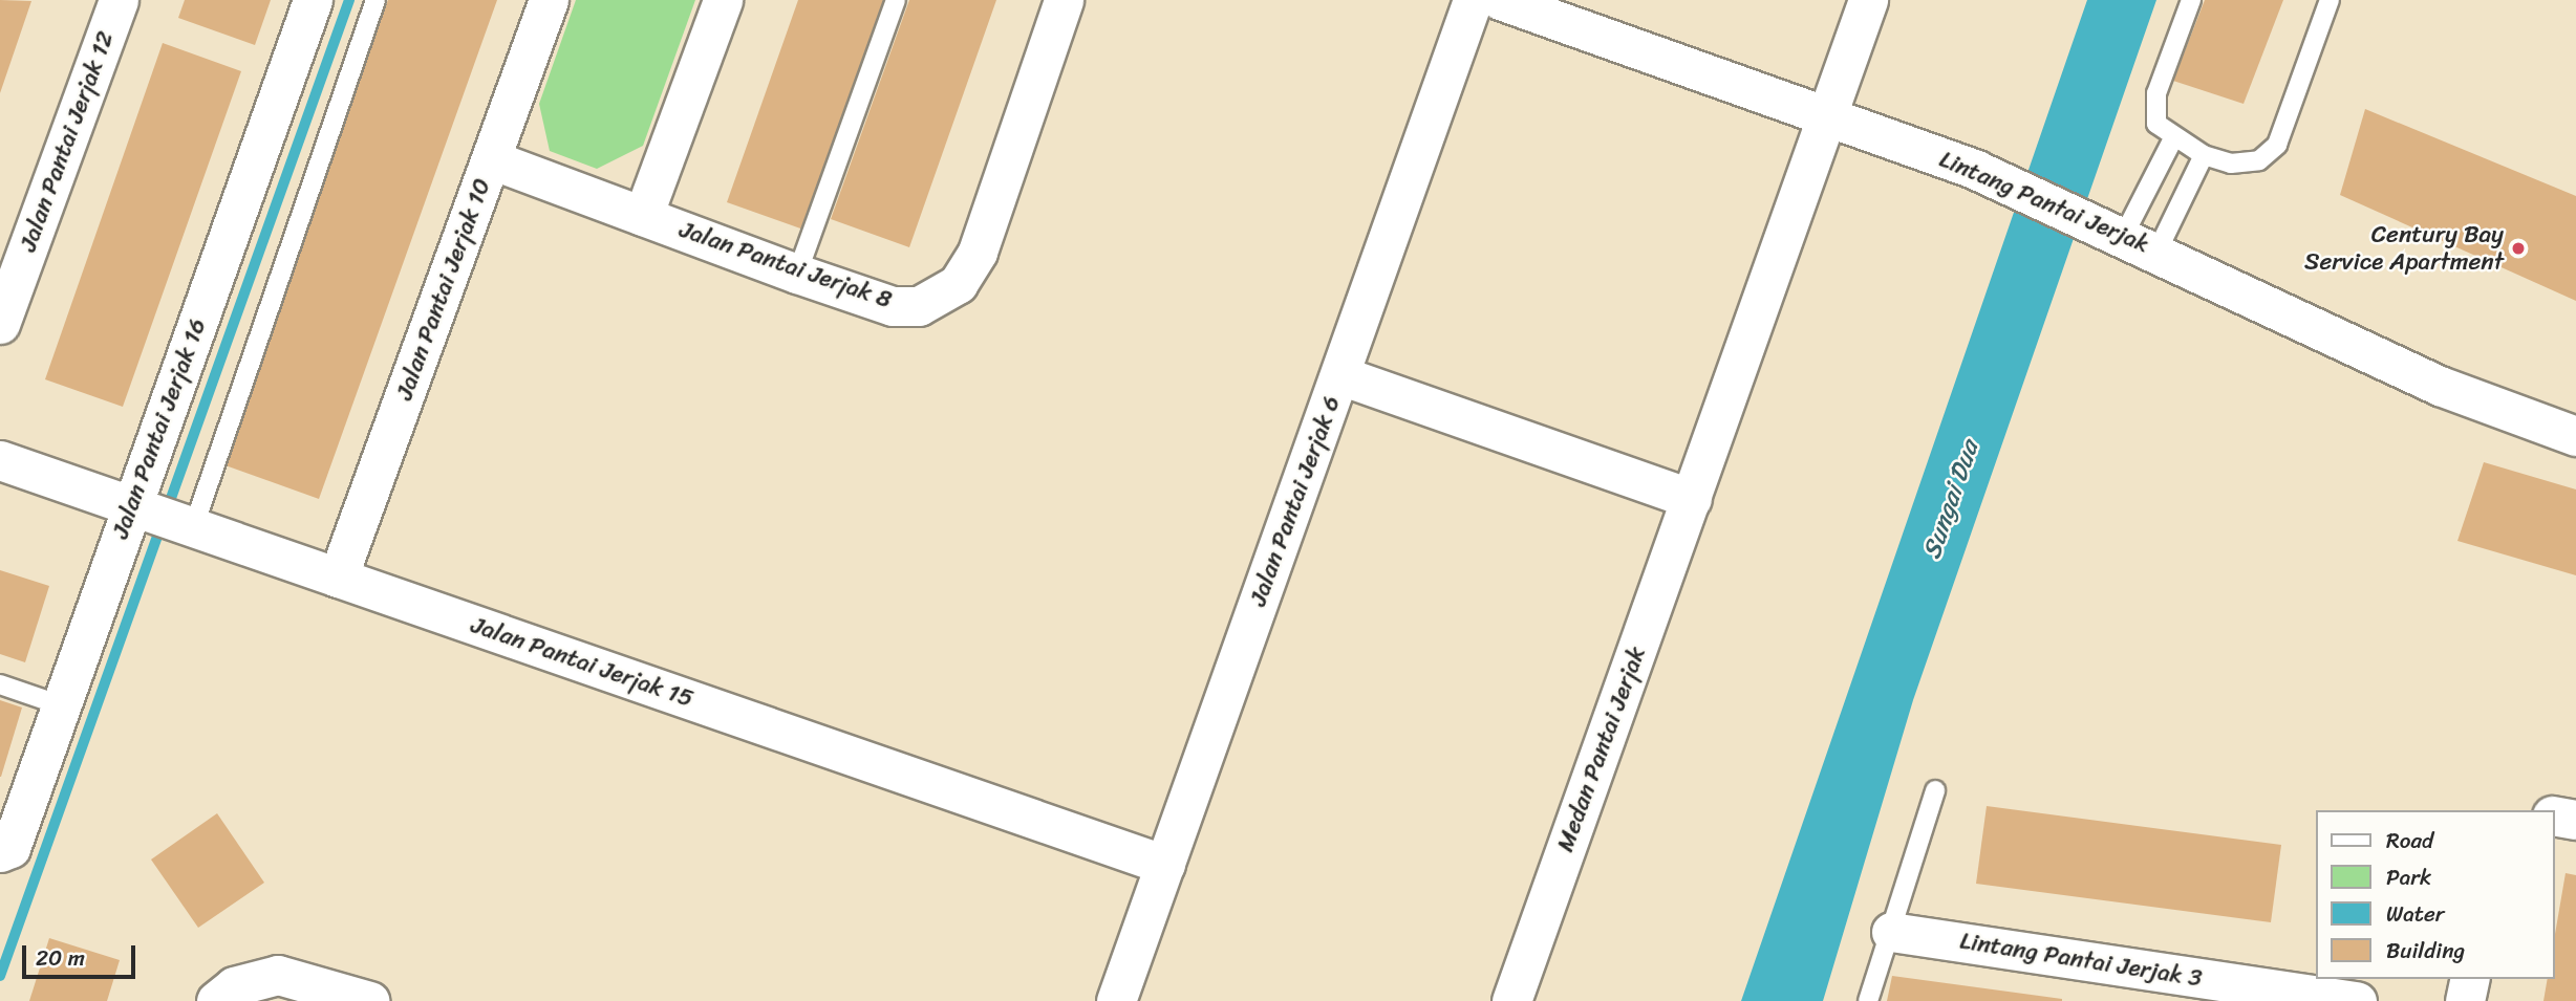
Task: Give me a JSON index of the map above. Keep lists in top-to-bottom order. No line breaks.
{"streets":{"street":["Jalan Pantai Jerjak 12","Lintang Pantai Jerjak","Jalan Pantai Jerjak 8","Jalan Pantai Jerjak 10","Jalan Pantai Jerjak 16","Jalan Pantai Jerjak 6","Jalan Pantai Jerjak 15","Medan Pantai Jerjak","Lintang Pantai Jerjak 3"]},"crossings":[["Lintang Pantai Jerjak","Medan Pantai Jerjak"],["Jalan Pantai Jerjak 8","Jalan Pantai Jerjak 10"],["Jalan Pantai Jerjak 10","Jalan Pantai Jerjak 15"],["Jalan Pantai Jerjak 16","Jalan Pantai Jerjak 15"],["Jalan Pantai Jerjak 6","Jalan Pantai Jerjak 15"]],"water":["Sungai Dua"],"places":["Century Bay Service Apartment"],"legend":["Road","Park","Water","Building"],"scale_bar":"20 m"}
